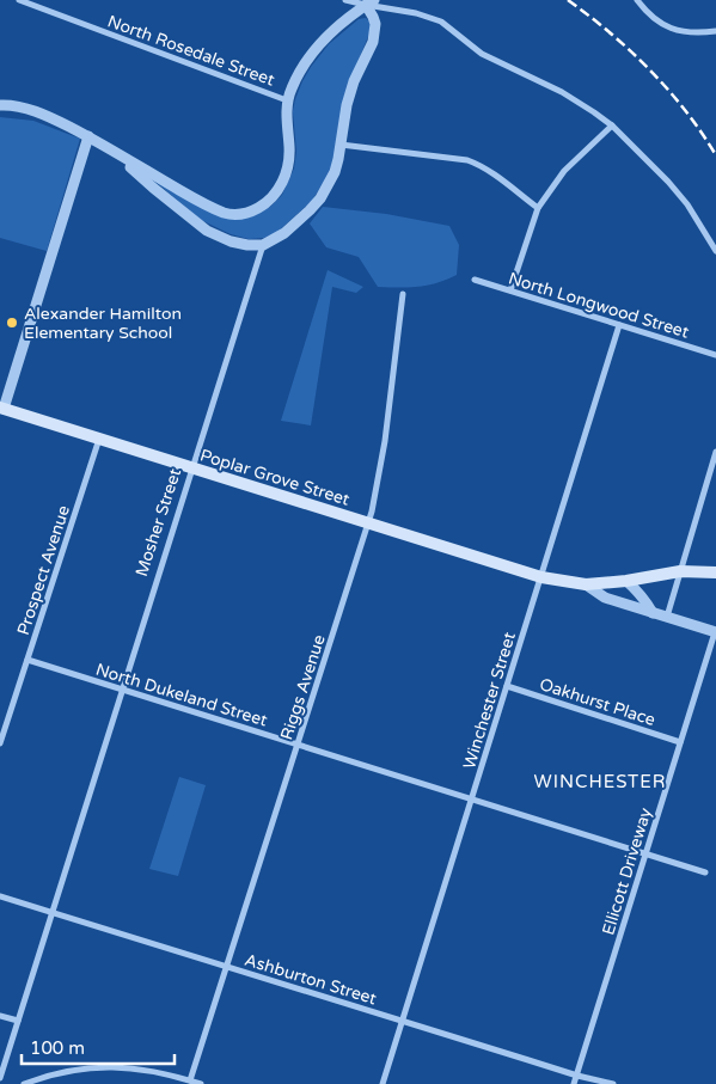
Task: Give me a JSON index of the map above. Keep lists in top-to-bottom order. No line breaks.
{"streets":{"main road":["Poplar Grove Street"],"street":["North Rosedale Street","North Longwood Street","Mosher Street","Prospect Avenue","Riggs Avenue","North Dukeland Street","Winchester Street","Oakhurst Place","Ellicott Driveway","Ashburton Street"]},"crossings":[["North Longwood Street","Winchester Street"],["Poplar Grove Street","Mosher Street"],["Poplar Grove Street","Prospect Avenue"],["Poplar Grove Street","Riggs Avenue"],["Poplar Grove Street","Winchester Street"],["Mosher Street","North Dukeland Street"],["Mosher Street","Ashburton Street"],["Prospect Avenue","North Dukeland Street"],["Riggs Avenue","North Dukeland Street"],["Riggs Avenue","Ashburton Street"],["North Dukeland Street","Winchester Street"],["North Dukeland Street","Ellicott Driveway"],["Winchester Street","Oakhurst Place"],["Winchester Street","Ashburton Street"],["Oakhurst Place","Ellicott Driveway"],["Ellicott Driveway","Ashburton Street"]],"districts":["WINCHESTER"],"places":["Alexander Hamilton Elementary School"],"scale_bar":"100 m"}
